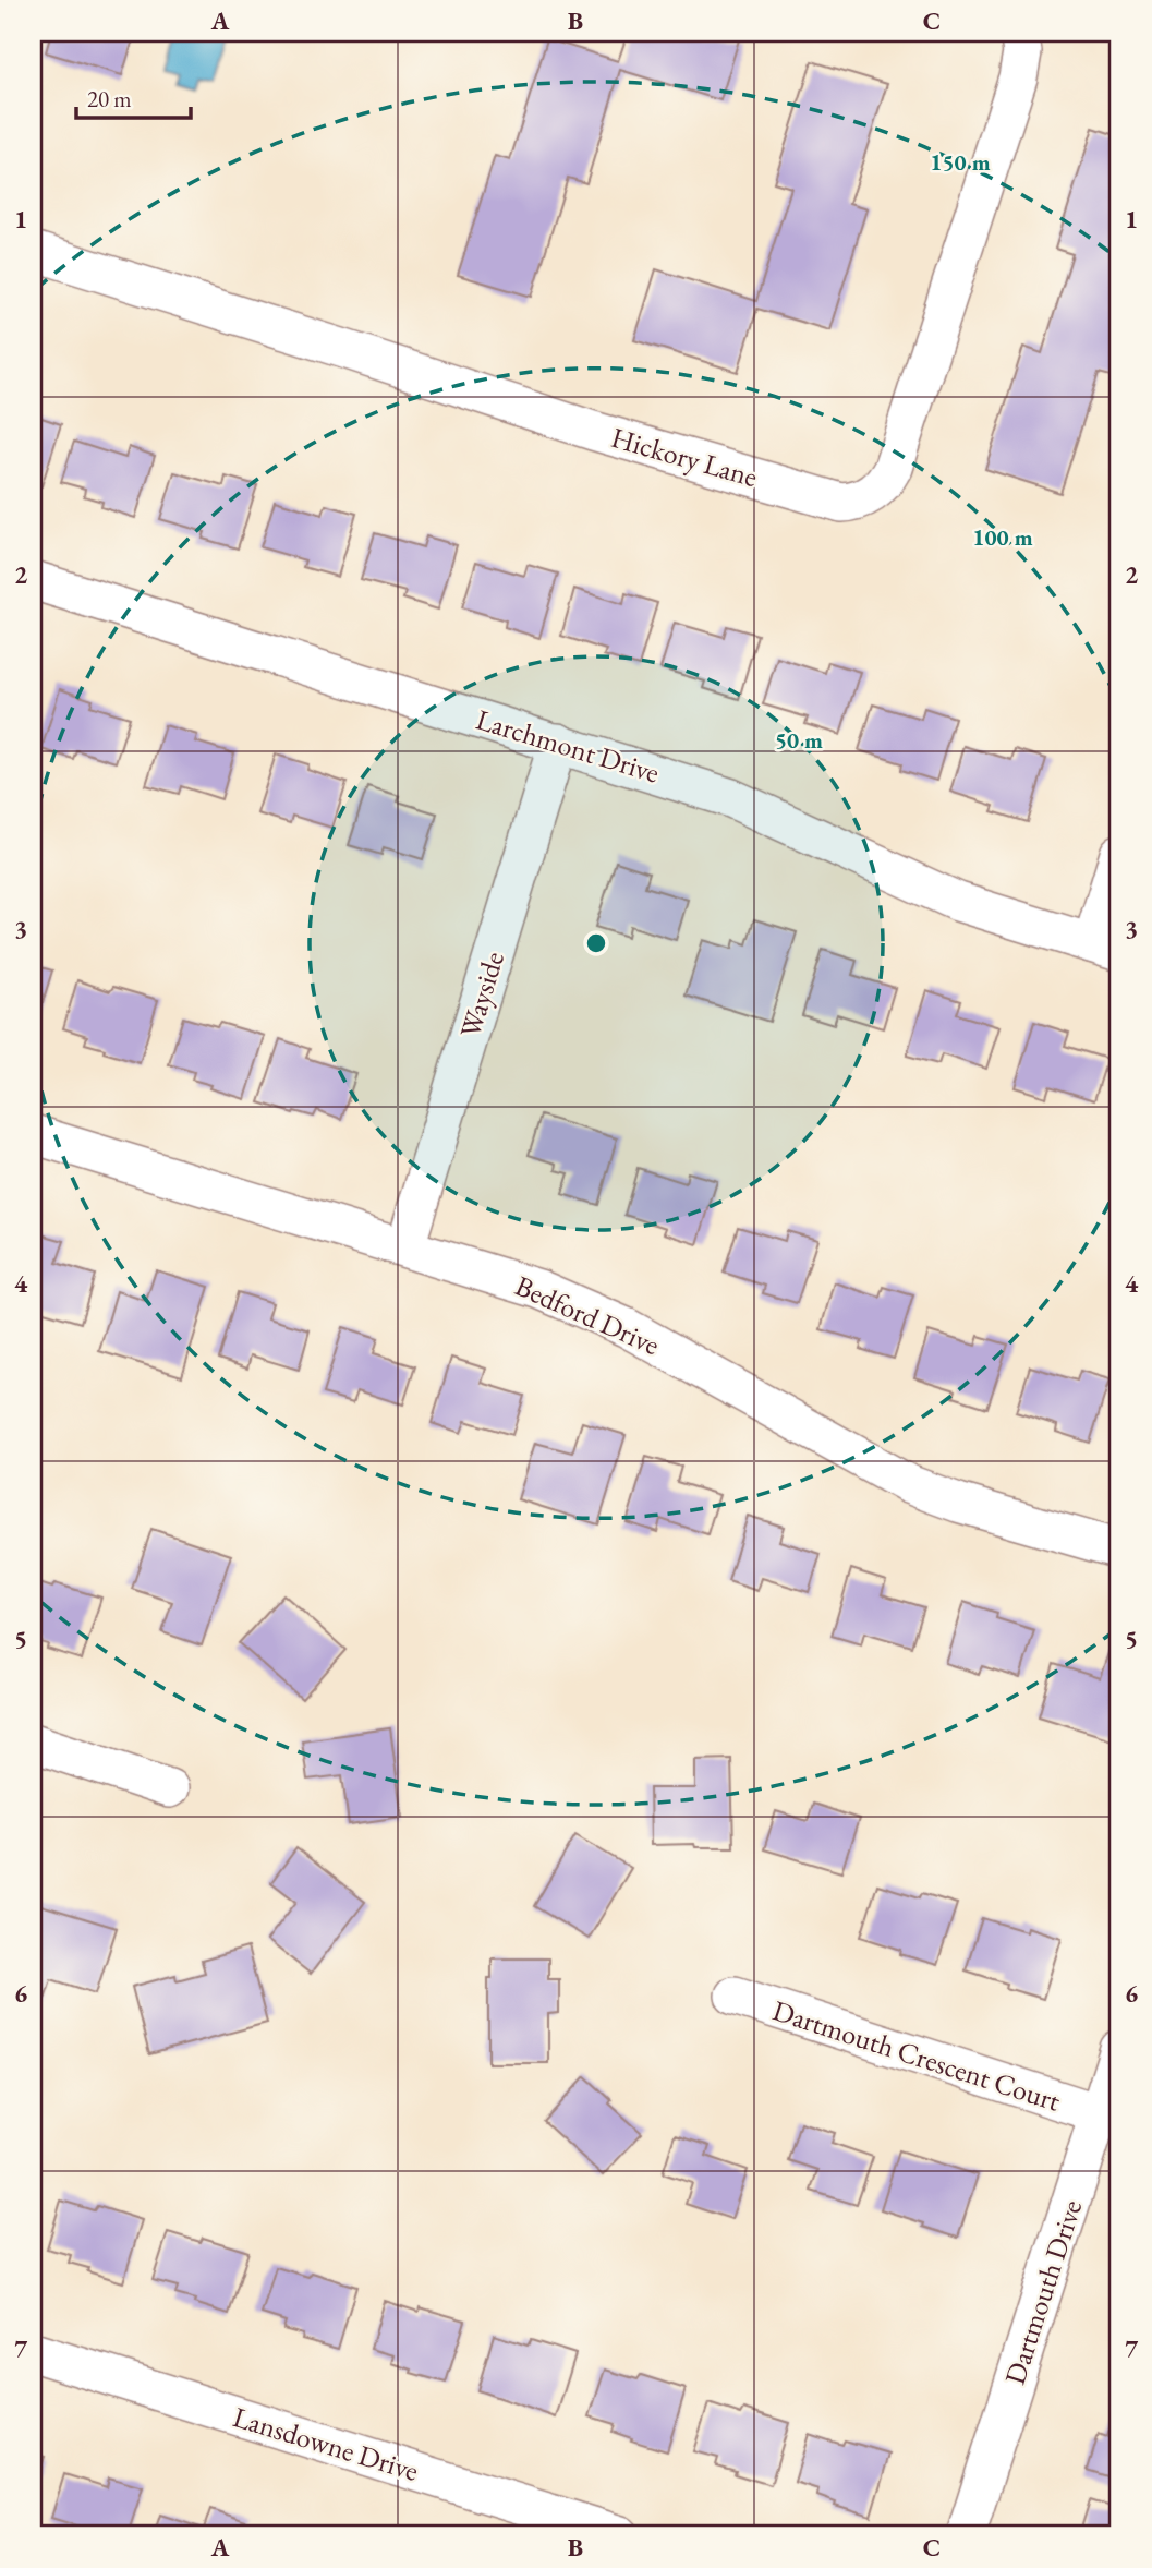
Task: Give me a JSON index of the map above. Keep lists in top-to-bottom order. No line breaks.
{"streets":{"street":["Hickory Lane","Larchmont Drive","Wayside","Bedford Drive","Dartmouth Crescent Court","Dartmouth Drive","Lansdowne Drive"]},"crossings":[["Larchmont Drive","Wayside"],["Wayside","Bedford Drive"],["Dartmouth Crescent Court","Dartmouth Drive"]],"scale_bar":"20 m","grid":{"columns":["A","B","C"],"rows":["1","2","3","4","5","6","7"]},"rings":["150 m","100 m","50 m"]}
